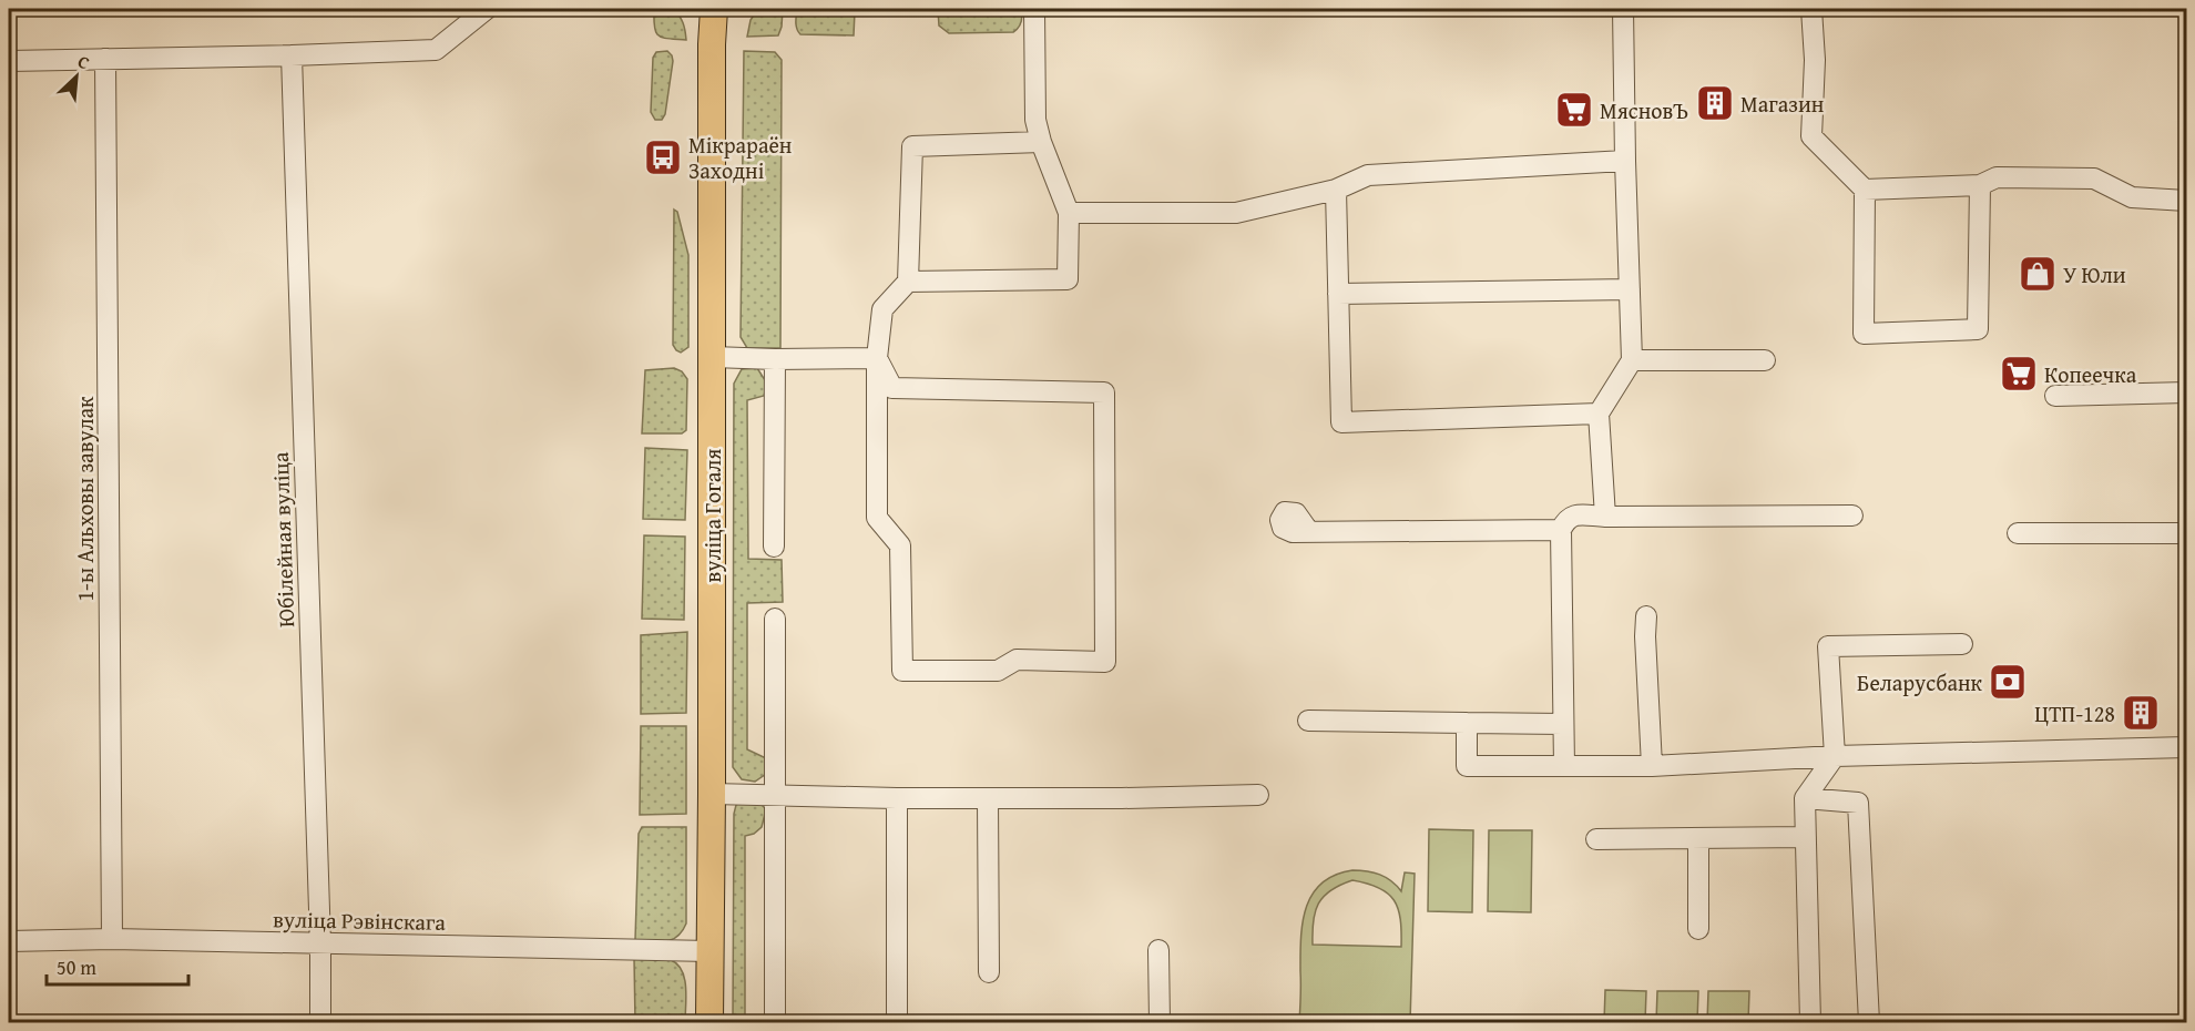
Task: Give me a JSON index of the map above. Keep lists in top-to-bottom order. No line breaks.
{"streets":{"main road":["вуліца Гогаля"],"street":["1-ы Альховы завулак","Юбілейная вуліца","вуліца Рэвінскага"]},"crossings":[["1-ы Альховы завулак","вуліца Рэвінскага"],["вуліца Гогаля","вуліца Рэвінскага"],["Юбілейная вуліца","вуліца Рэвінскага"]],"places":{"building":["Магазин","ЦТП-128"],"supermarket":["МясновЪ","Копеечка"],"bus stop":["Мікрараён Заходні"],"shop":["У Юли"],"bank":["Беларусбанк"]},"scale_bar":"50 m","north":"top right"}
